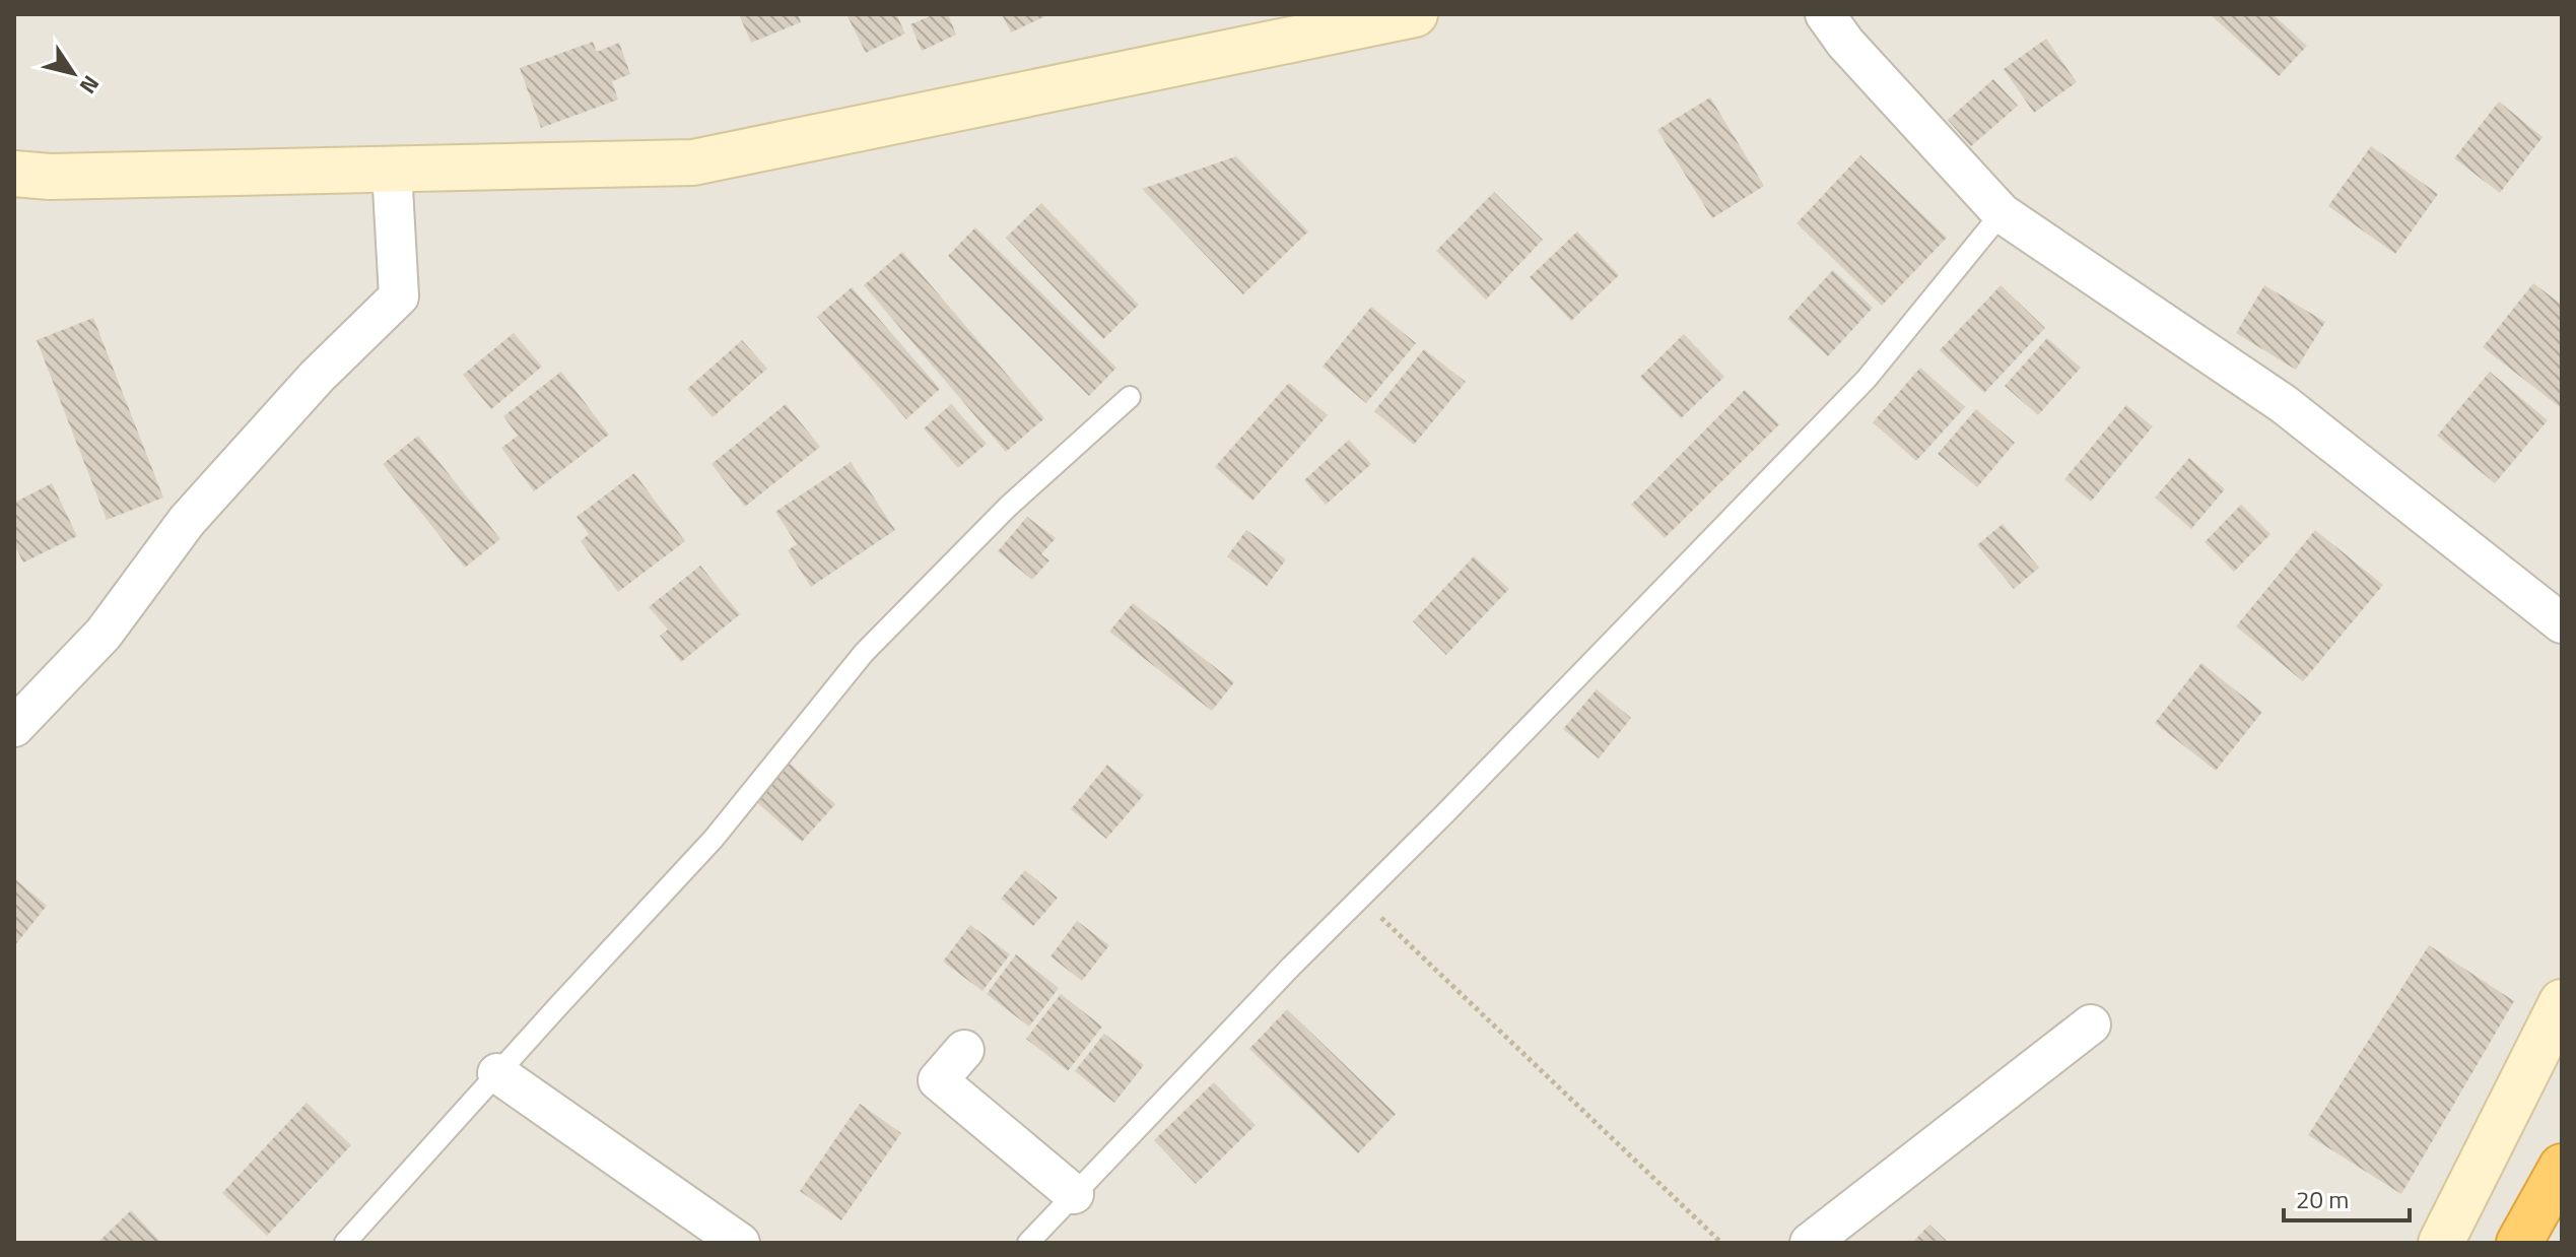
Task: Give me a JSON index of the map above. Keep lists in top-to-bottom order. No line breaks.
{"scale_bar":"20 m","north":"bottom right"}
